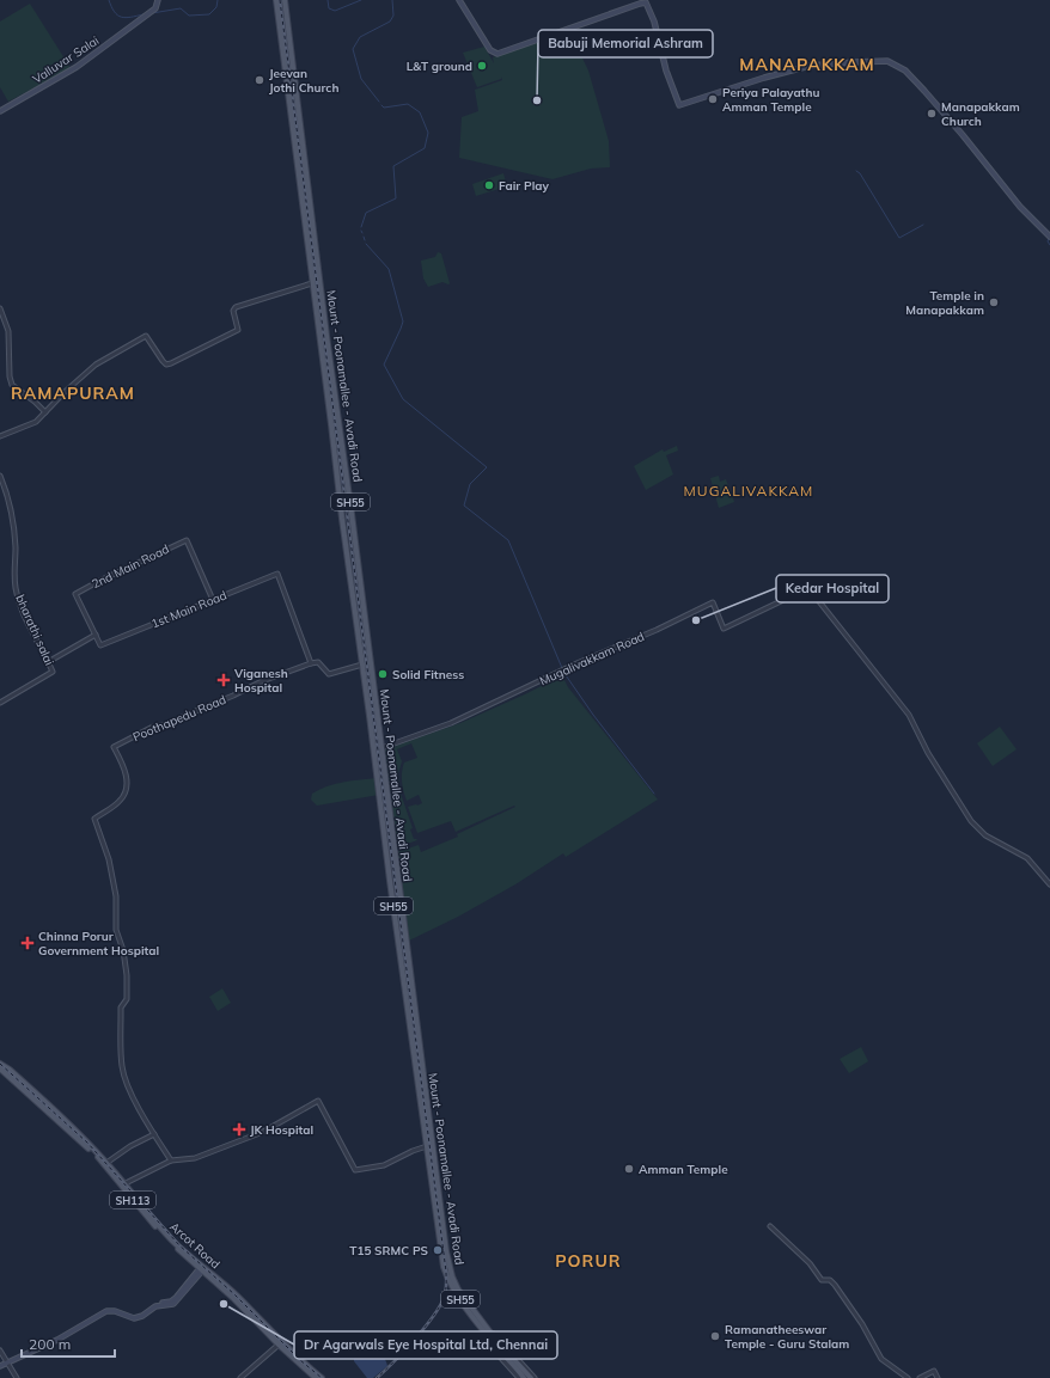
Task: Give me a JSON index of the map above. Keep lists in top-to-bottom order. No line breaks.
{"streets":{"main road":["Valluvar Salai","Mount - Poonamallee - Avadi Road","SH55","SH113","Arcot Road"],"street":["2nd Main Road","1st Main Road","bharathi salai","Mugalivakkam Road","Poothapedu Road"]},"crossings":[["Mount - Poonamallee - Avadi Road","SH55"],["Mount - Poonamallee - Avadi Road","Mugalivakkam Road"],["2nd Main Road","1st Main Road"],["1st Main Road","Poothapedu Road"]],"districts":["MANAPAKKAM","RAMAPURAM","MUGALIVAKKAM","PORUR"],"places":{"other":["L&T ground","Jeevan Jothi Church","Periya Palayathu Amman Temple","Babuji Memorial Ashram","Manapakkam Church","Fair Play","Temple in Manapakkam","Kedar Hospital","Solid Fitness","Amman Temple","T15 SRMC PS","Dr Agarwals Eye Hospital Ltd, Chennai","Ramanatheeswar Temple - Guru Stalam"],"health":["Viganesh Hospital","Chinna Porur Government Hospital","JK Hospital"]},"scale_bar":"200 m"}
